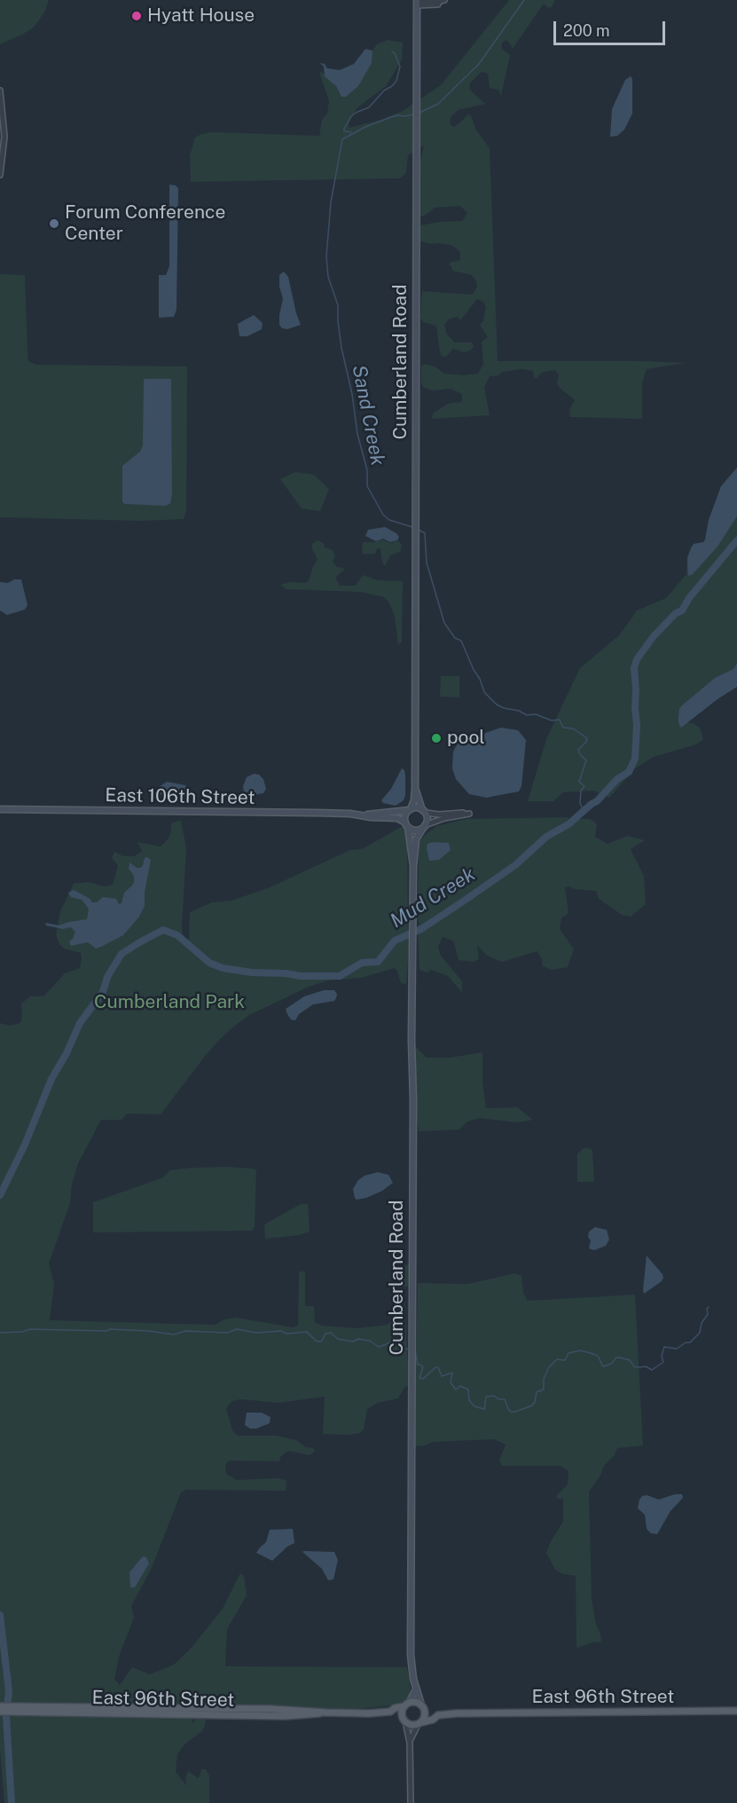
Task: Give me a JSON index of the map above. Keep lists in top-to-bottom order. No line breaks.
{"streets":{"main road":["Cumberland Road","East 106th Street","East 96th Street"]},"crossings":[["Cumberland Road","East 106th Street"],["Cumberland Road","East 96th Street"]],"water":["Sand Creek","Mud Creek"],"parks":["Cumberland Park"],"places":["Hyatt House","Forum Conference Center","pool"],"scale_bar":"200 m"}
